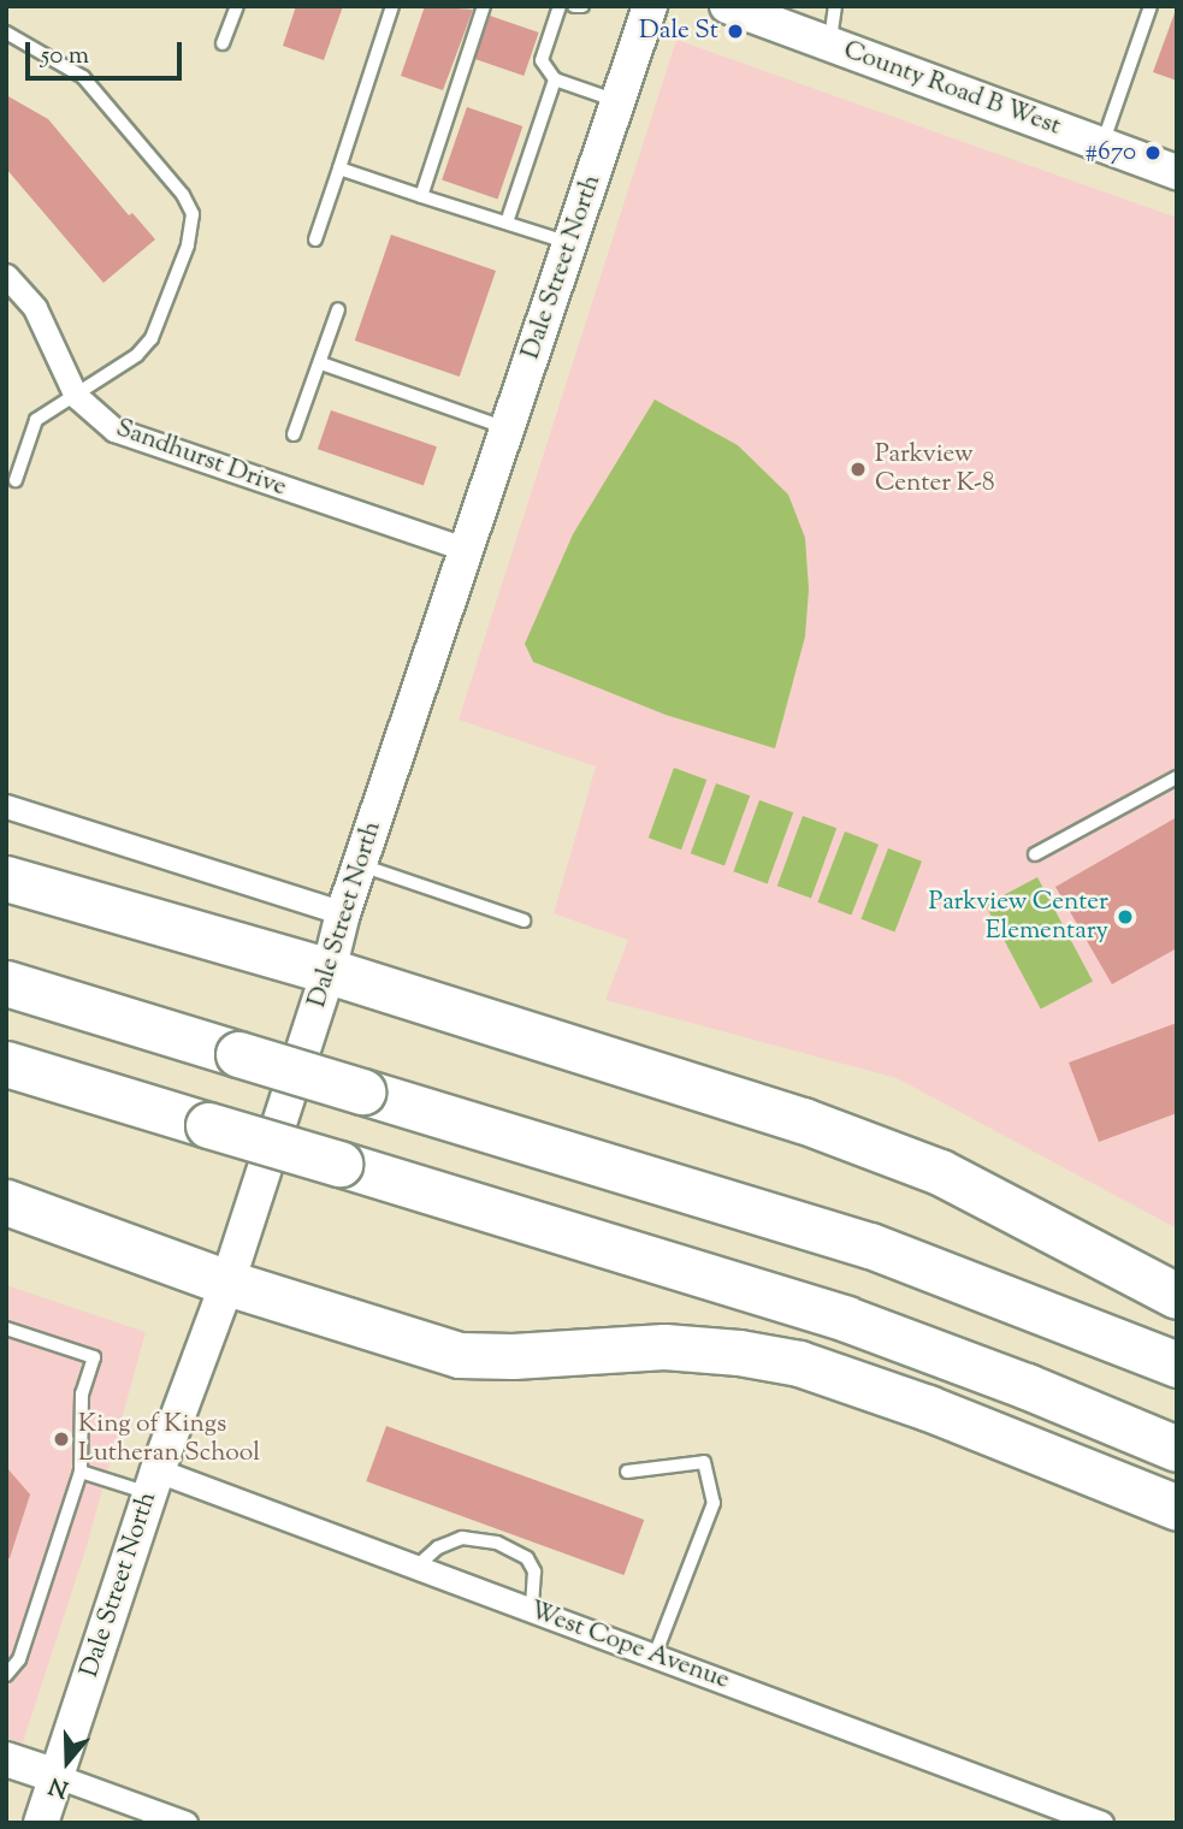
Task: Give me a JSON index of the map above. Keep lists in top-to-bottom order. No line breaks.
{"streets":{"main road":["County Road B West","Dale Street North"],"street":["Sandhurst Drive","West Cope Avenue"]},"crossings":[["Dale Street North","Sandhurst Drive"],["Dale Street North","West Cope Avenue"]],"places":["Dale St","#670","Parkview Center K-8","Parkview Center Elementary","King of Kings Lutheran School"],"scale_bar":"50 m","north":"bottom"}
